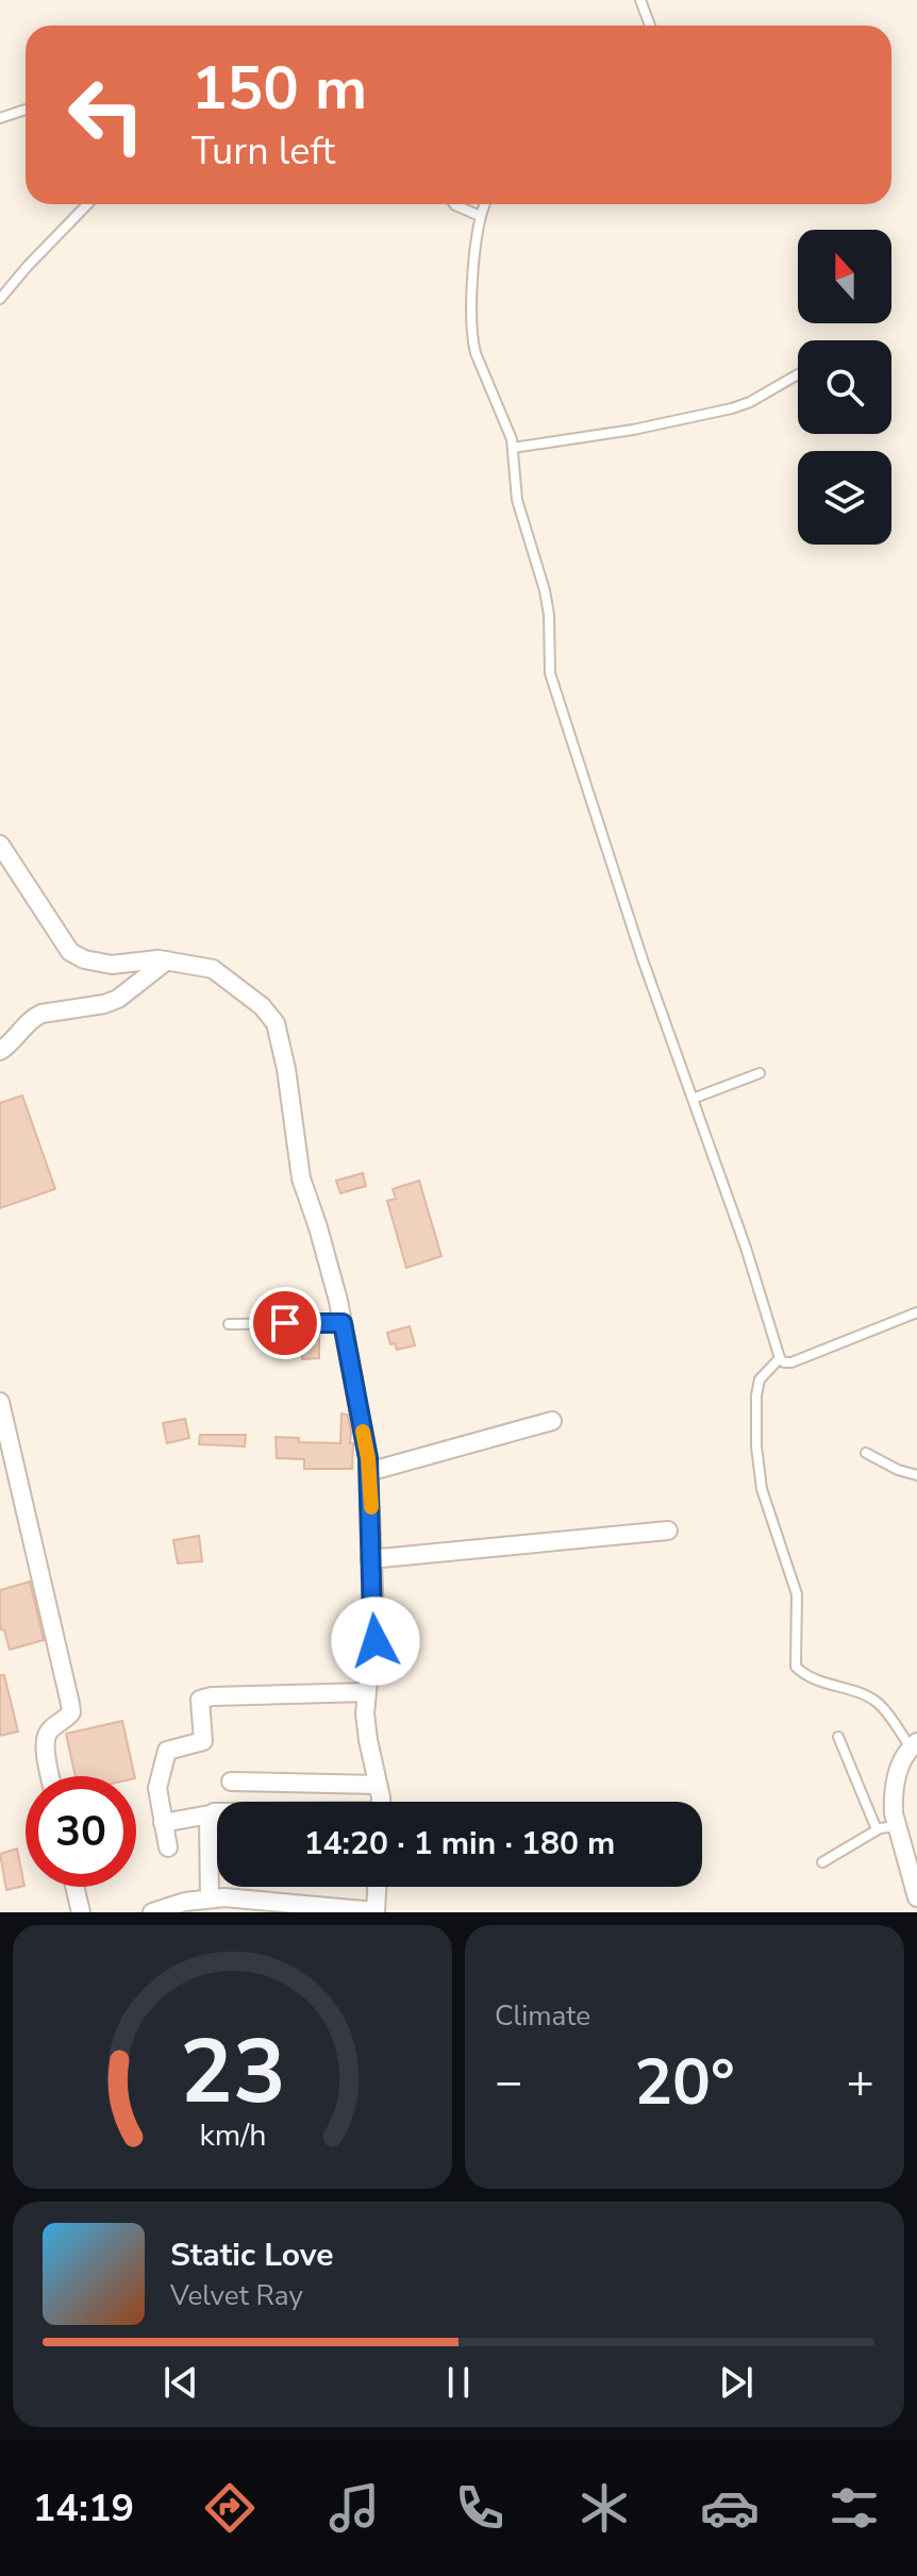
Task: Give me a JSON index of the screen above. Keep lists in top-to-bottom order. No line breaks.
{"north":"top","page":{"turn":["150 m","Turn left"],"limit":"30","trip":"14:20 · 1 min · 180 m","tile":"Climate","heat":["−","20°","+"],"song":["Static Love","Velvet Ray"],"tabs":"14:19","gauge":["23","km/h"]}}
